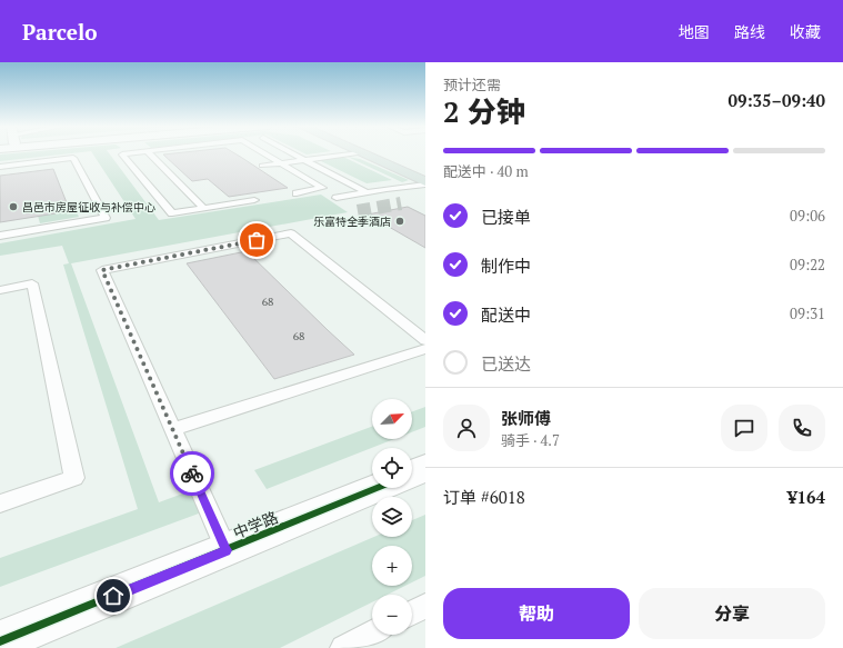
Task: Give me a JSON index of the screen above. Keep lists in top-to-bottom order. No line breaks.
{"streets":{"main road":["中学路"]},"places":["昌邑市房屋征收与补偿中心","乐富特全季酒店"],"house_numbers":["68","68"],"north":"top right","page":{"header":"Parcelo","nav":["地图","路线","收藏"],"heading":["2 分钟","预计还需","09:35–09:40"],"panel":["张师傅","骑手 · 4.7","订单 #6018","¥164"],"bar":"配送中 · 40 m","list":[["已接单","09:06"],["制作中","09:22"],["配送中","09:31"],"已送达"],"map_buttons":["+","−"],"buttons":["帮助","分享"]}}
